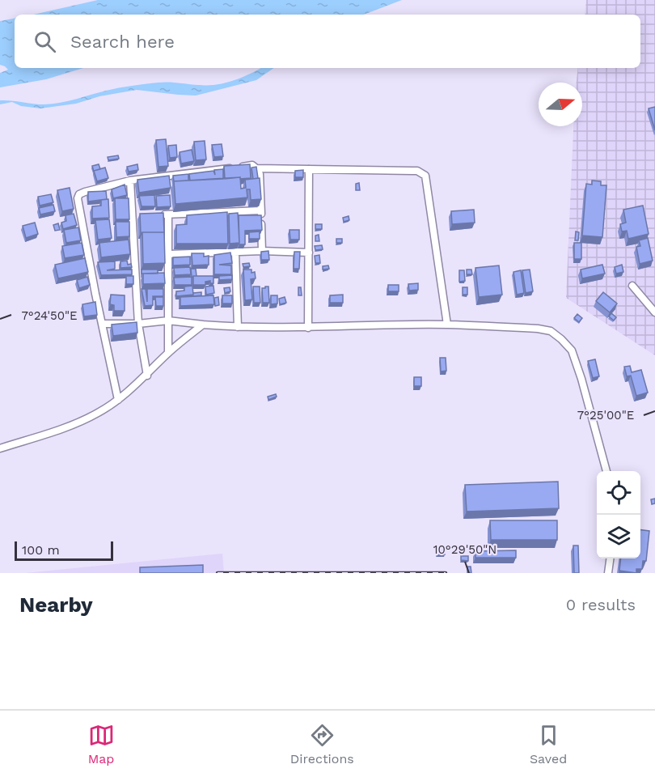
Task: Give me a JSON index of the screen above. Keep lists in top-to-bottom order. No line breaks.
{"scale_bar":"100 m","north":"right","page":{"search":"Search here","scale":"100 m","heading":["Nearby","0 results"],"nav":["Map","Directions","Saved"]},"coordinates":["7°24'50\"E","7°25'00\"E","10°29'50\"N"]}
